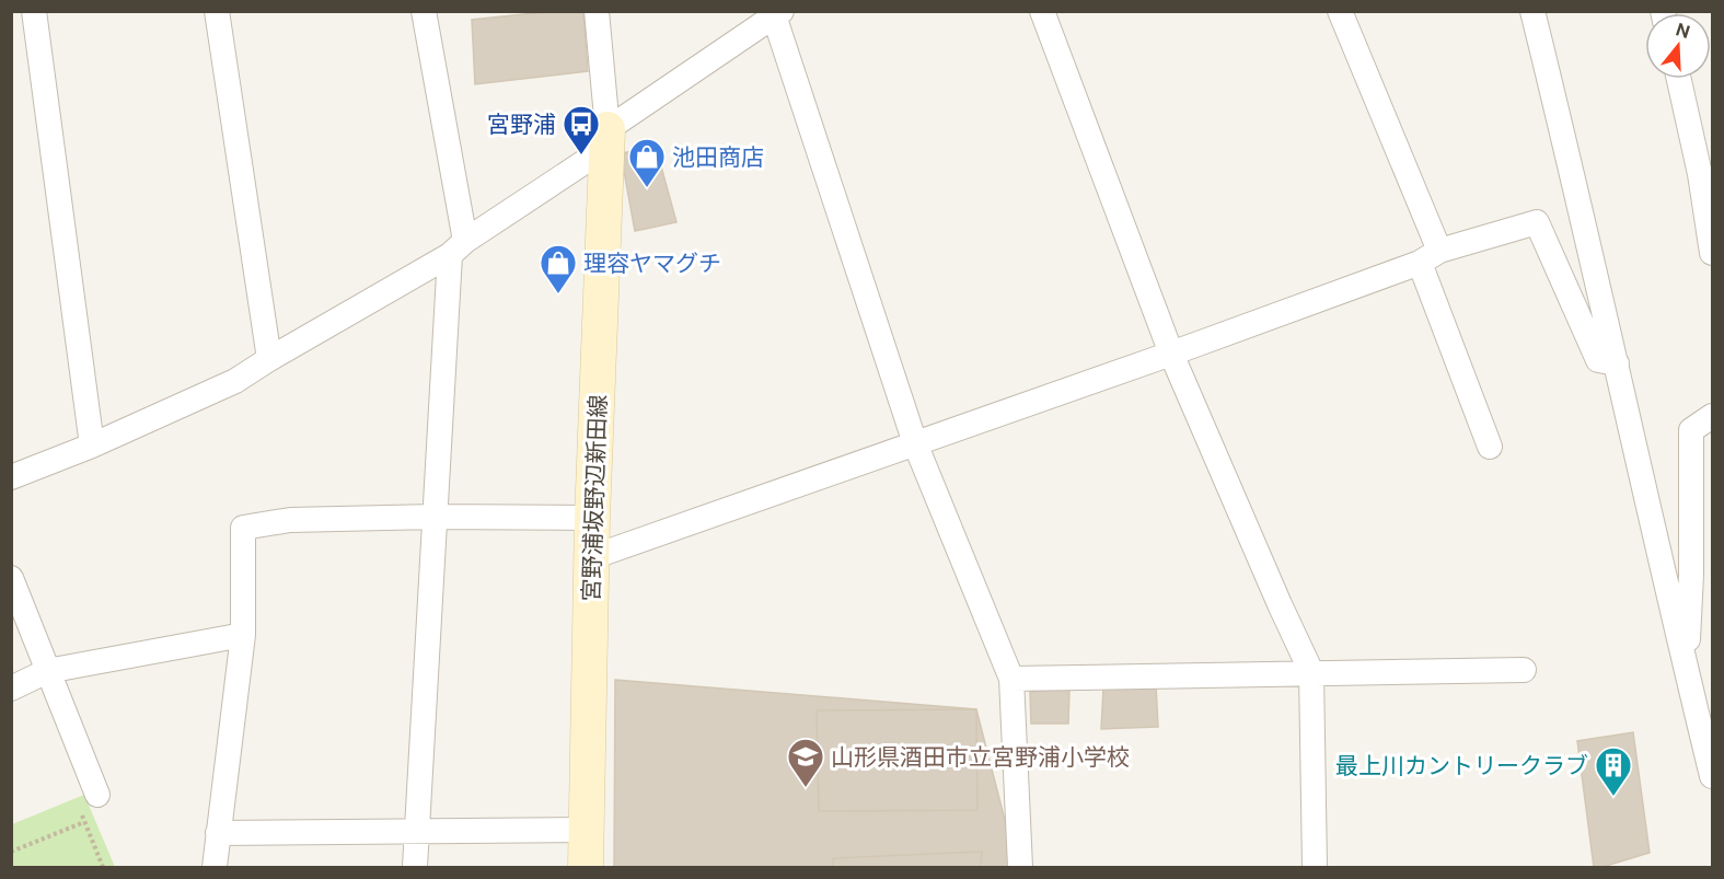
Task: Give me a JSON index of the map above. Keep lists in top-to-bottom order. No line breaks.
{"streets":{"main road":["宮野浦坂野辺新田線"]},"places":{"bus stop":["宮野浦"],"shop":["池田商店","理容ヤマグチ"],"school or university":["山形県酒田市立宮野浦小学校"],"building":["最上川カントリークラブ"]},"north":"top"}
